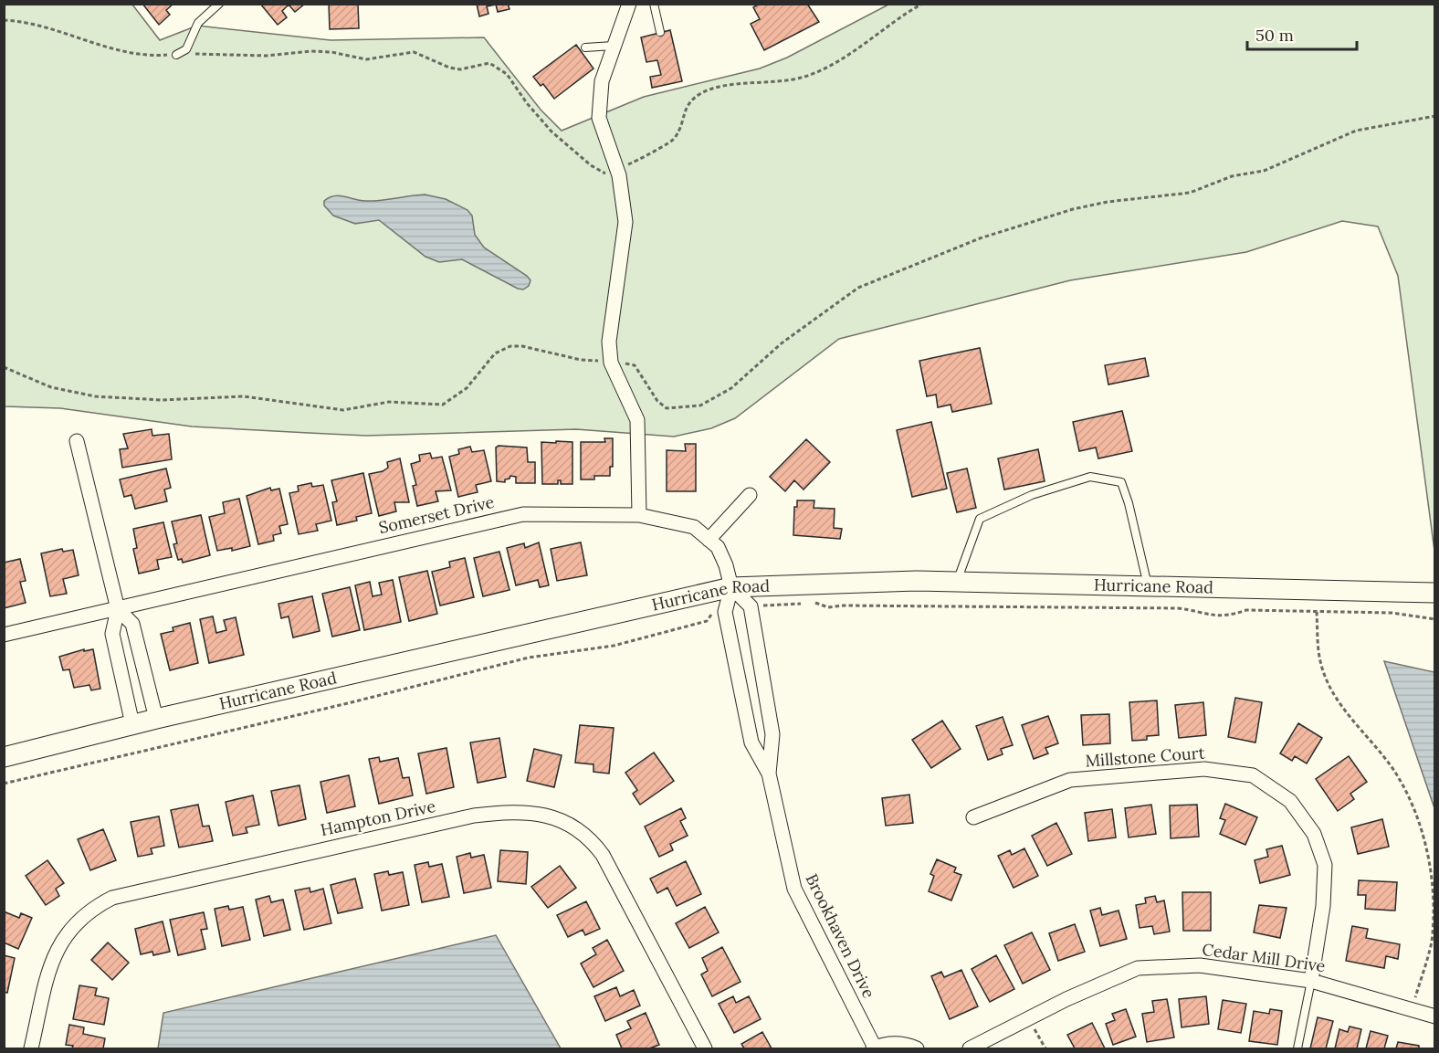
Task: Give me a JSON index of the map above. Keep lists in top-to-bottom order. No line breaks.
{"streets":{"street":["Somerset Drive","Hurricane Road","Millstone Court","Hampton Drive","Brookhaven Drive","Cedar Mill Drive"]},"crossings":[["Somerset Drive","Hurricane Road"],["Somerset Drive","Brookhaven Drive"],["Hurricane Road","Brookhaven Drive"],["Millstone Court","Cedar Mill Drive"]],"scale_bar":"50 m"}
